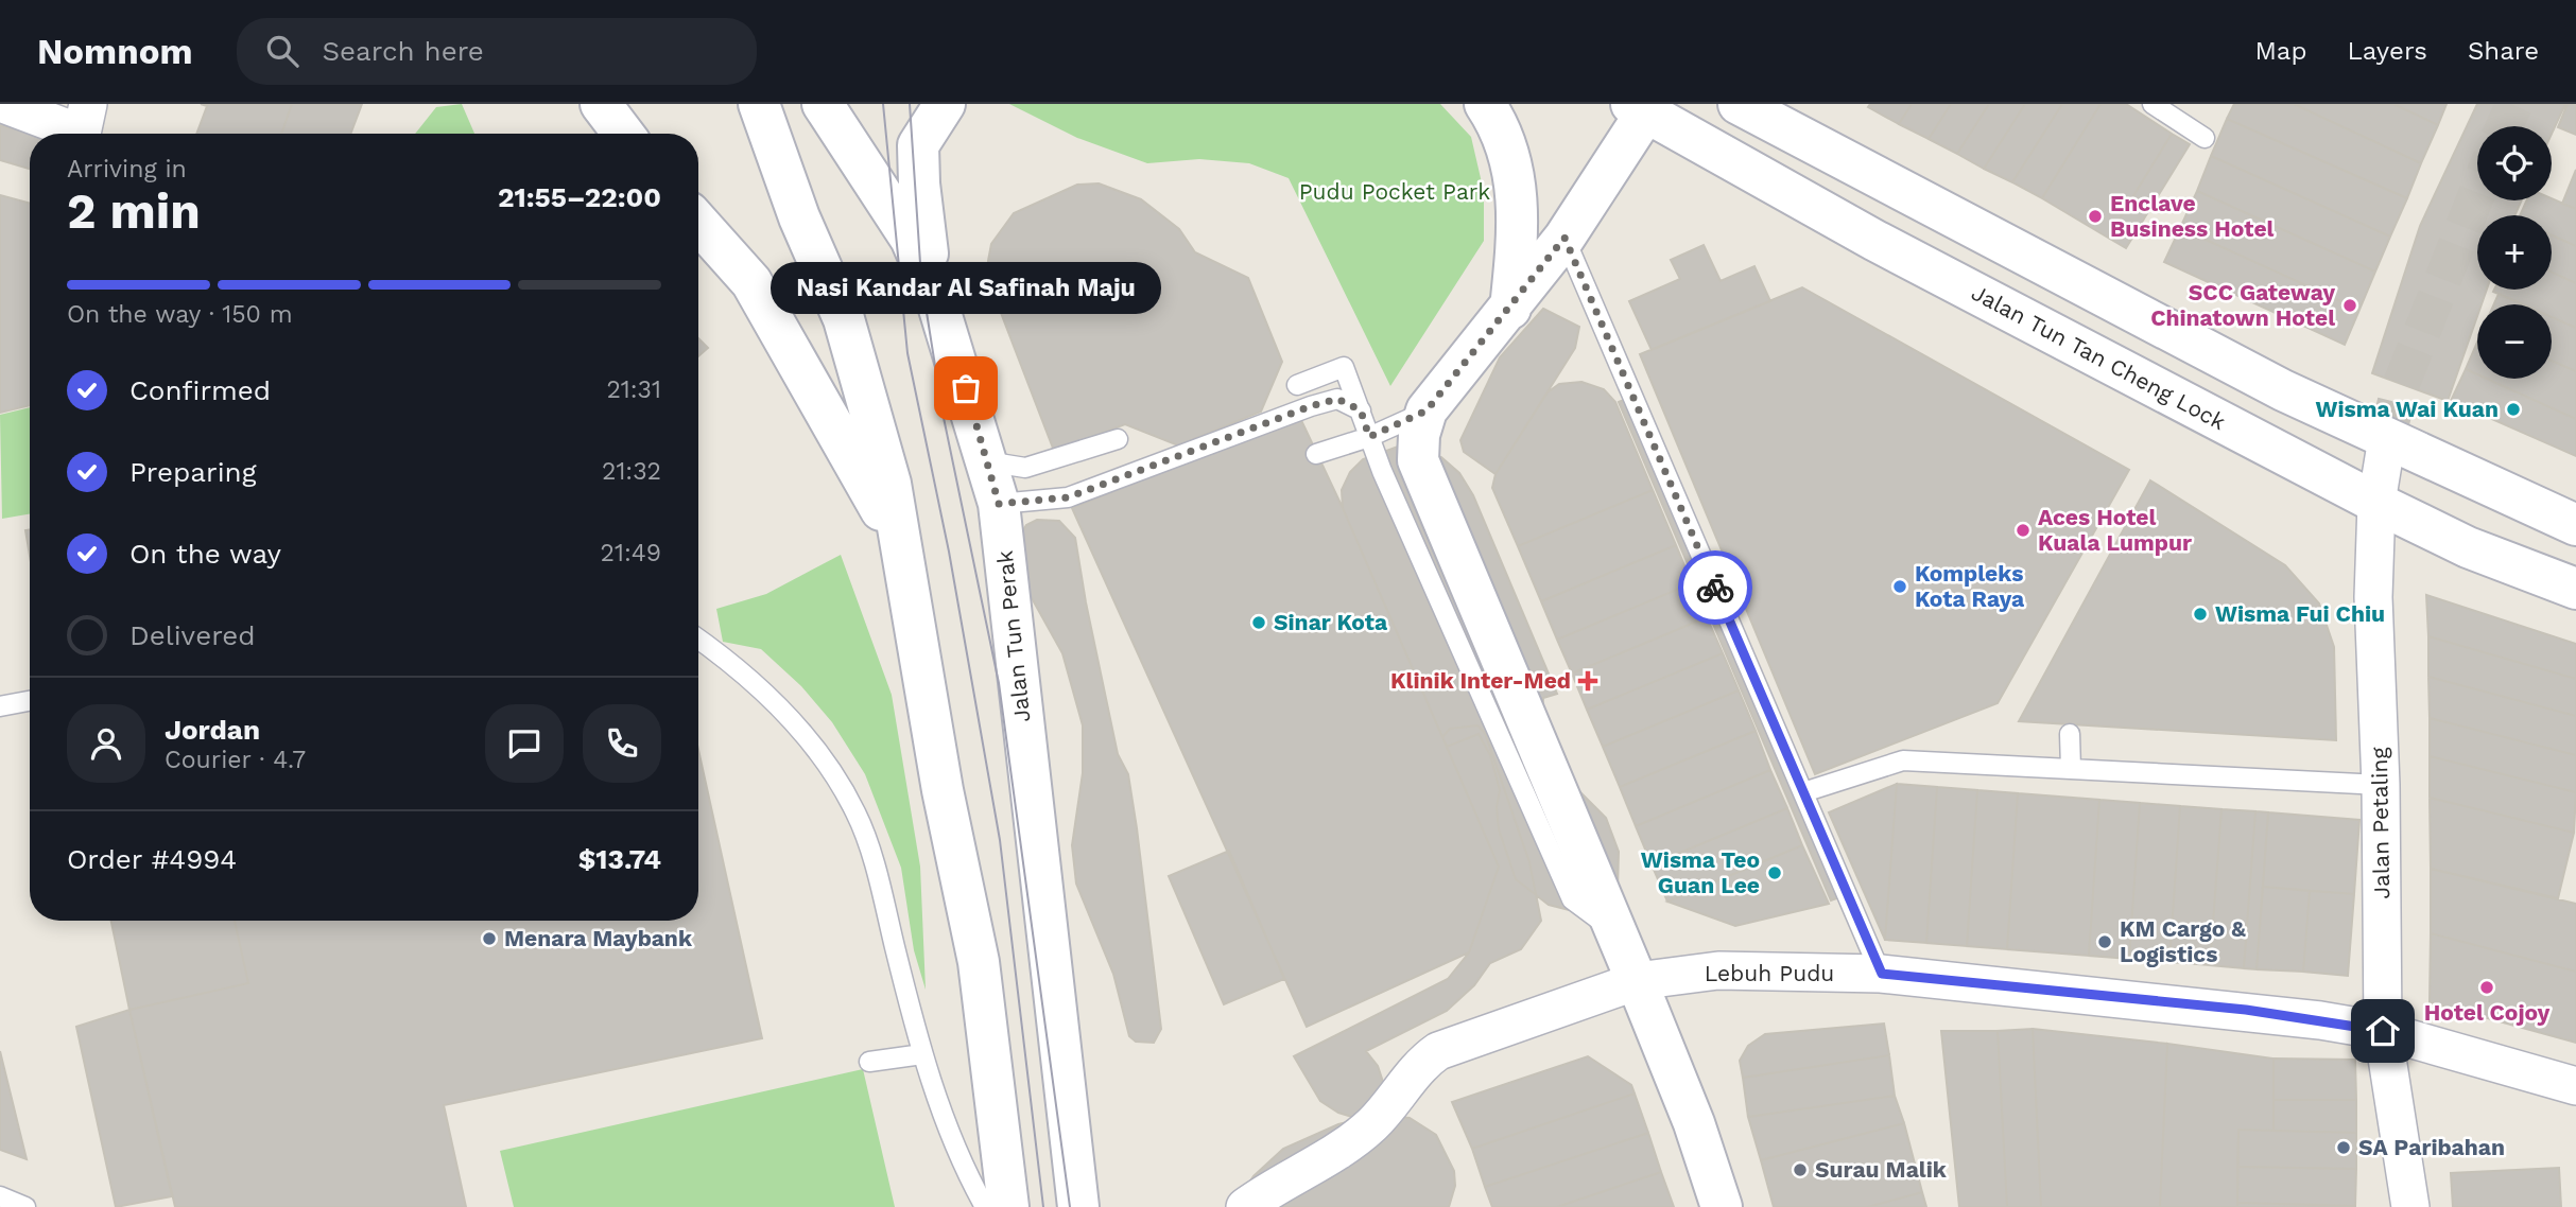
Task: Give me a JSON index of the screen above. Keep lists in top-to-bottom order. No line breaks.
{"streets":{"main road":["Jalan Tun Tan Cheng Lock","Jalan Tun Perak"],"street":["Jalan Petaling","Lebuh Pudu"]},"crossings":[["Jalan Tun Tan Cheng Lock","Jalan Petaling"],["Jalan Petaling","Lebuh Pudu"]],"parks":["Pudu Pocket Park"],"places":{"other":["Enclave Business Hotel","SCC Gateway Chinatown Hotel","Nasi Kandar Al Safinah Maju","Wisma Wai Kuan","Aces Hotel Kuala Lumpur","Kompleks Kota Raya","Wisma Fui Chiu","Sinar Kota","Wisma Teo Guan Lee","Menara Maybank","KM Cargo & Logistics","Hotel Cojoy","SA Paribahan","Surau Malik"],"health":["Klinik Inter-Med"]},"page":{"header":"Nomnom","search":"Search here","nav":["Map","Layers","Share"],"map_buttons":["+","−"],"heading":["2 min","Arriving in","21:55–22:00"],"panel":["Jordan","Courier · 4.7","Order #4994","$13.74"],"bar":"On the way · 150 m","bubble":"Nasi Kandar Al Safinah Maju","list":[["Confirmed","21:31"],["Preparing","21:32"],["On the way","21:49"],"Delivered"]}}
